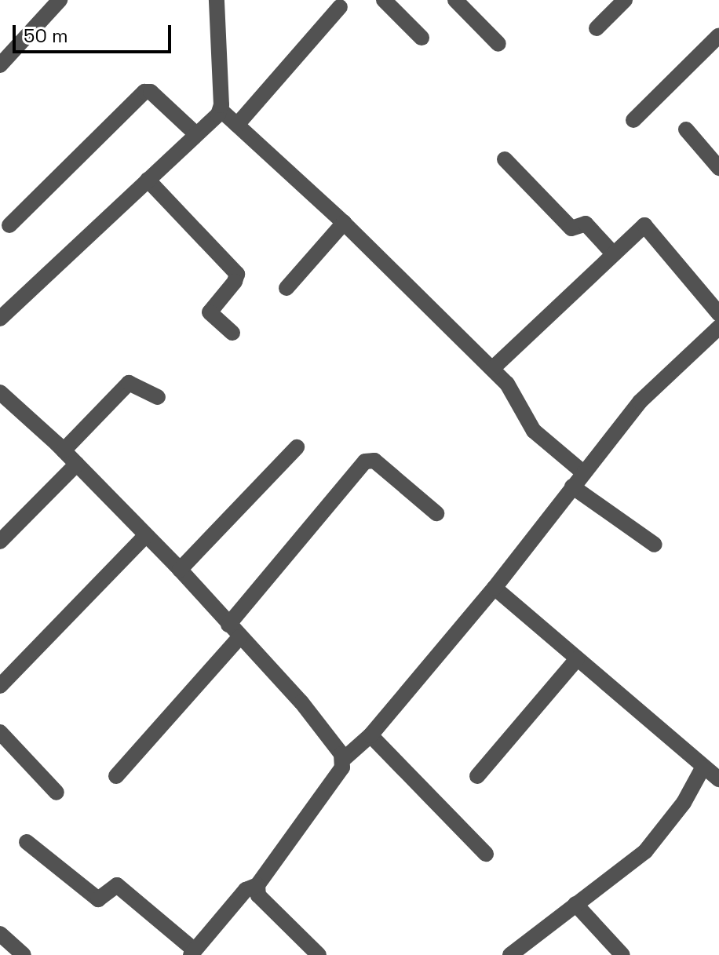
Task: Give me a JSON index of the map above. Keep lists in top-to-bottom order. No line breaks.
{"scale_bar":"50 m"}
